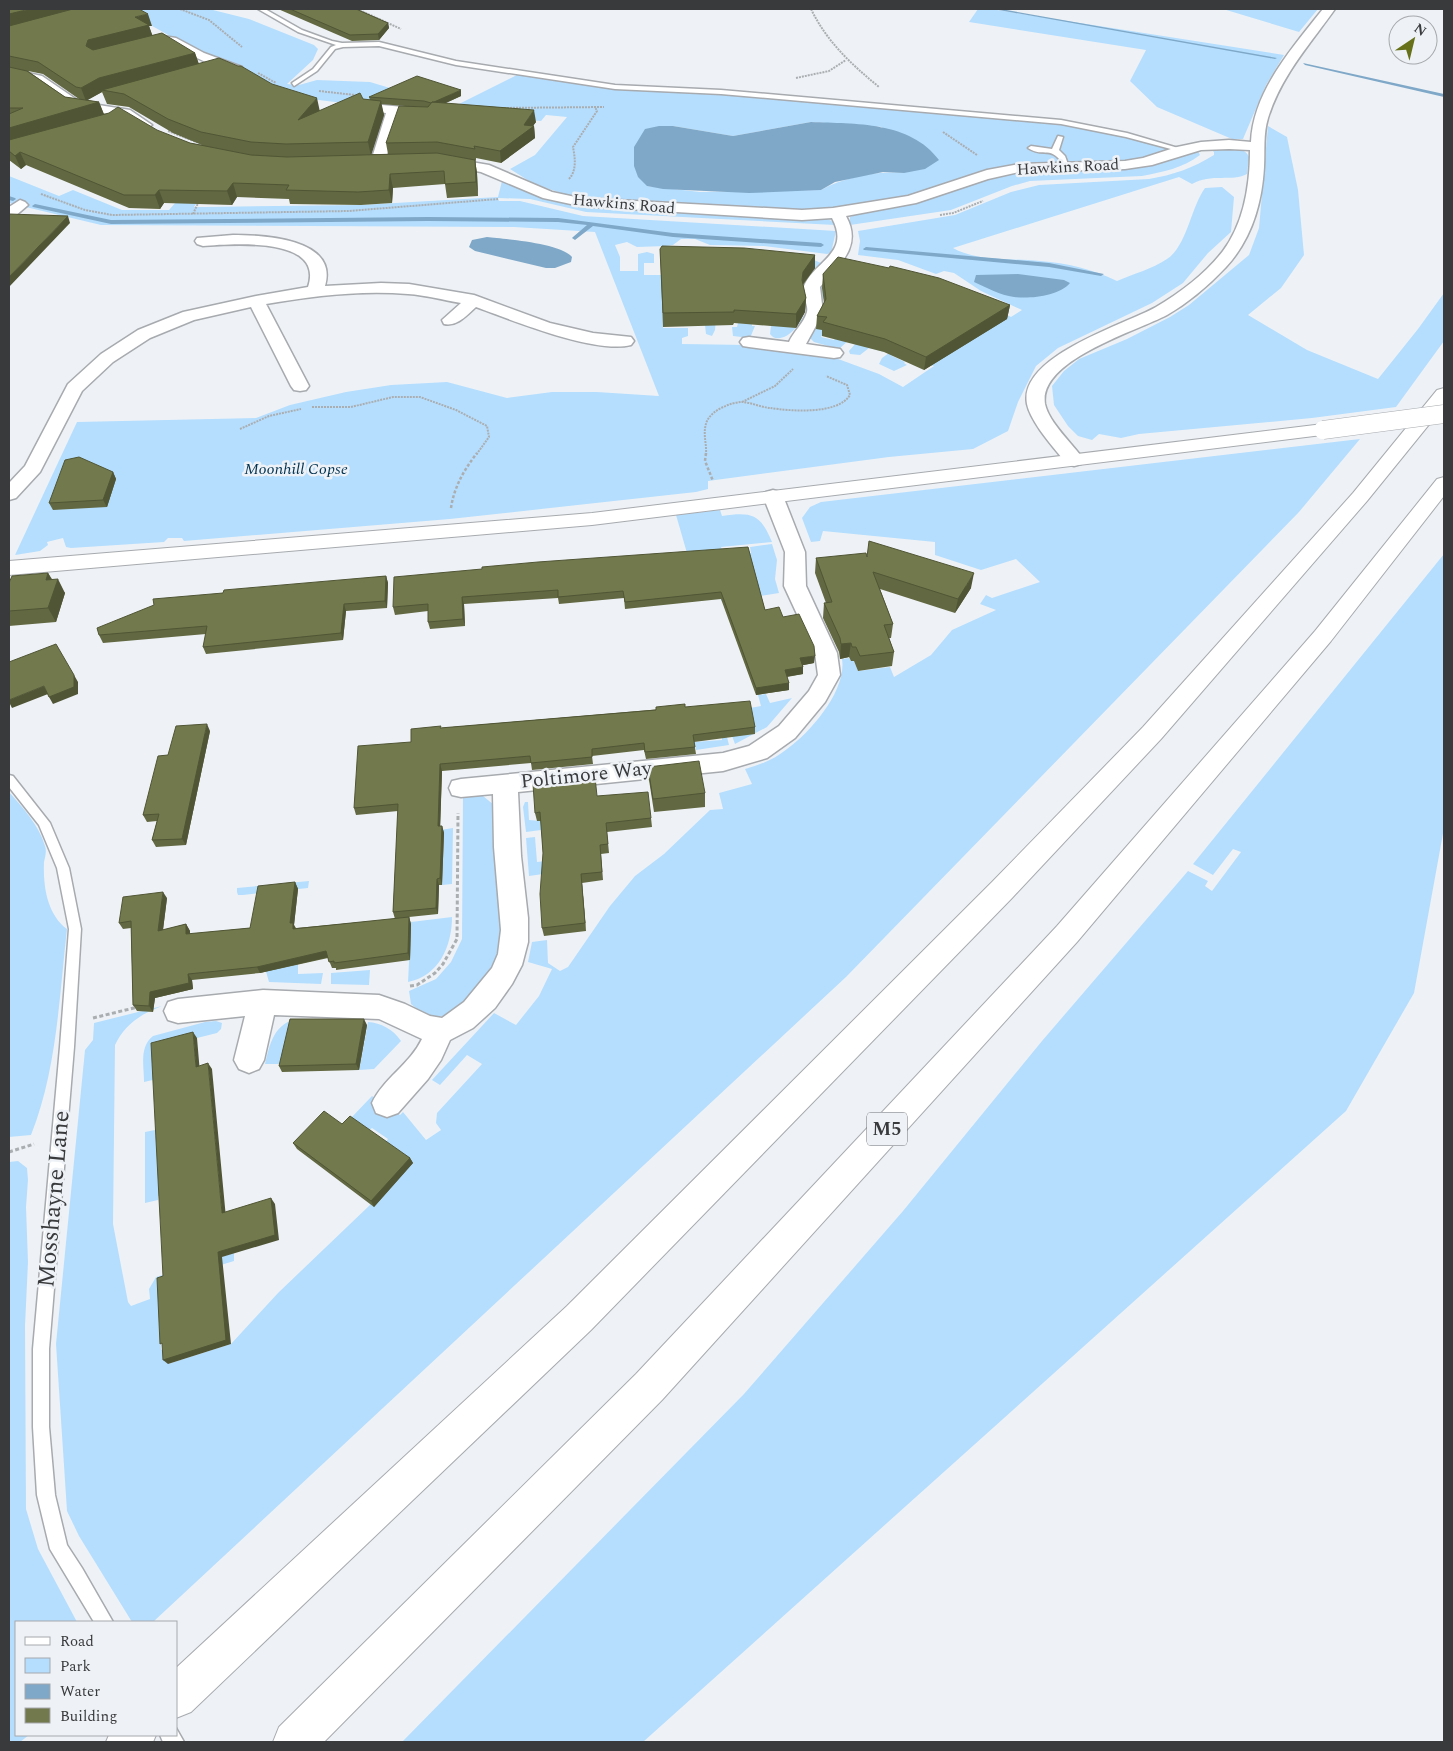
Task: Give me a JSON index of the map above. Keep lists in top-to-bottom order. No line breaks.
{"streets":{"main road":["M5"],"street":["Hawkins Road","Poltimore Way"],"lane":["Mosshayne Lane"]},"parks":["Moonhill Copse"],"legend":["Road","Park","Water","Building"],"north":"top right"}
